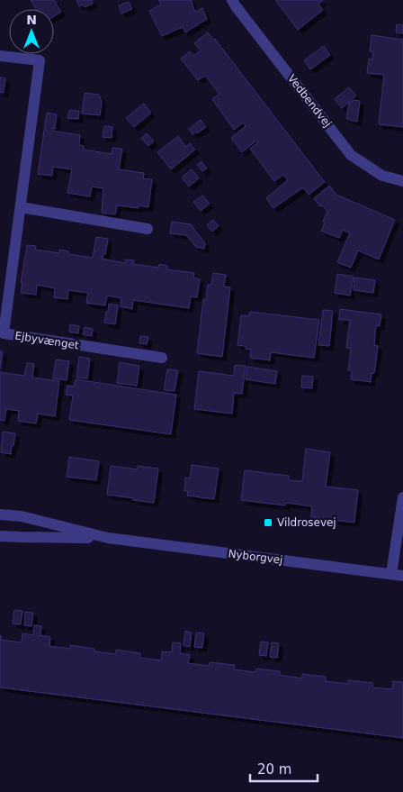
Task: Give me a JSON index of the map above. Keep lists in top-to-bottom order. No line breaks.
{"streets":{"street":["Vedbendvej","Ejbyvænget","Nyborgvej"]},"places":{"transit":["Vildrosevej"]},"scale_bar":"20 m","north":"top"}
